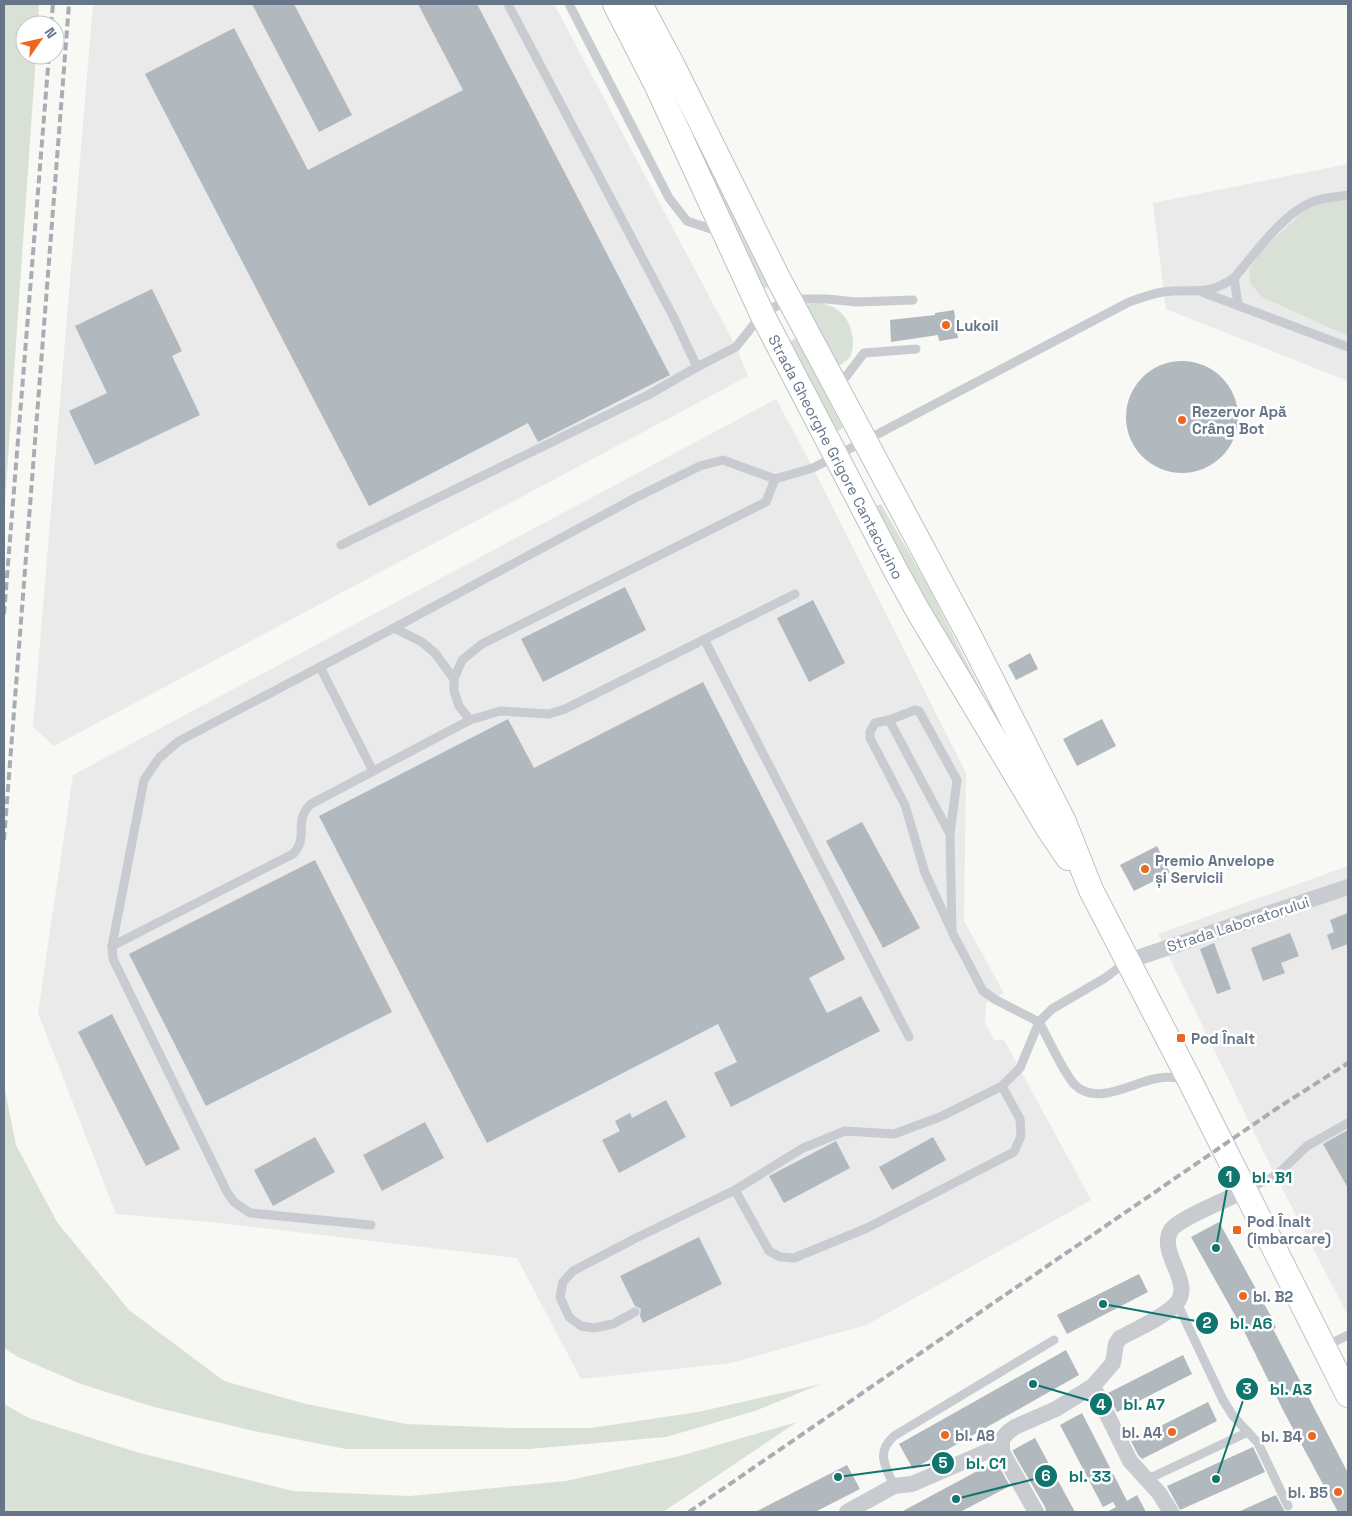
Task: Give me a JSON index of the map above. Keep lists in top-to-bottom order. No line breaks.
{"streets":{"main road":["Strada Gheorghe Grigore Cantacuzino"],"street":["Strada Laboratorului"]},"crossings":[["Strada Gheorghe Grigore Cantacuzino","Strada Laboratorului"]],"places":{"other":["Lukoil","Rezervor Apă Crâng Bot","Premio Anvelope și Servicii","bl. B1","bl. B2","bl. A6","bl. A7","bl. A4","bl. A8","bl. B4","bl. C1","bl. A3","bl. B5","bl. 33"],"transit":["Pod Înalt","Pod Înalt (imbarcare)"]},"north":"top right"}
